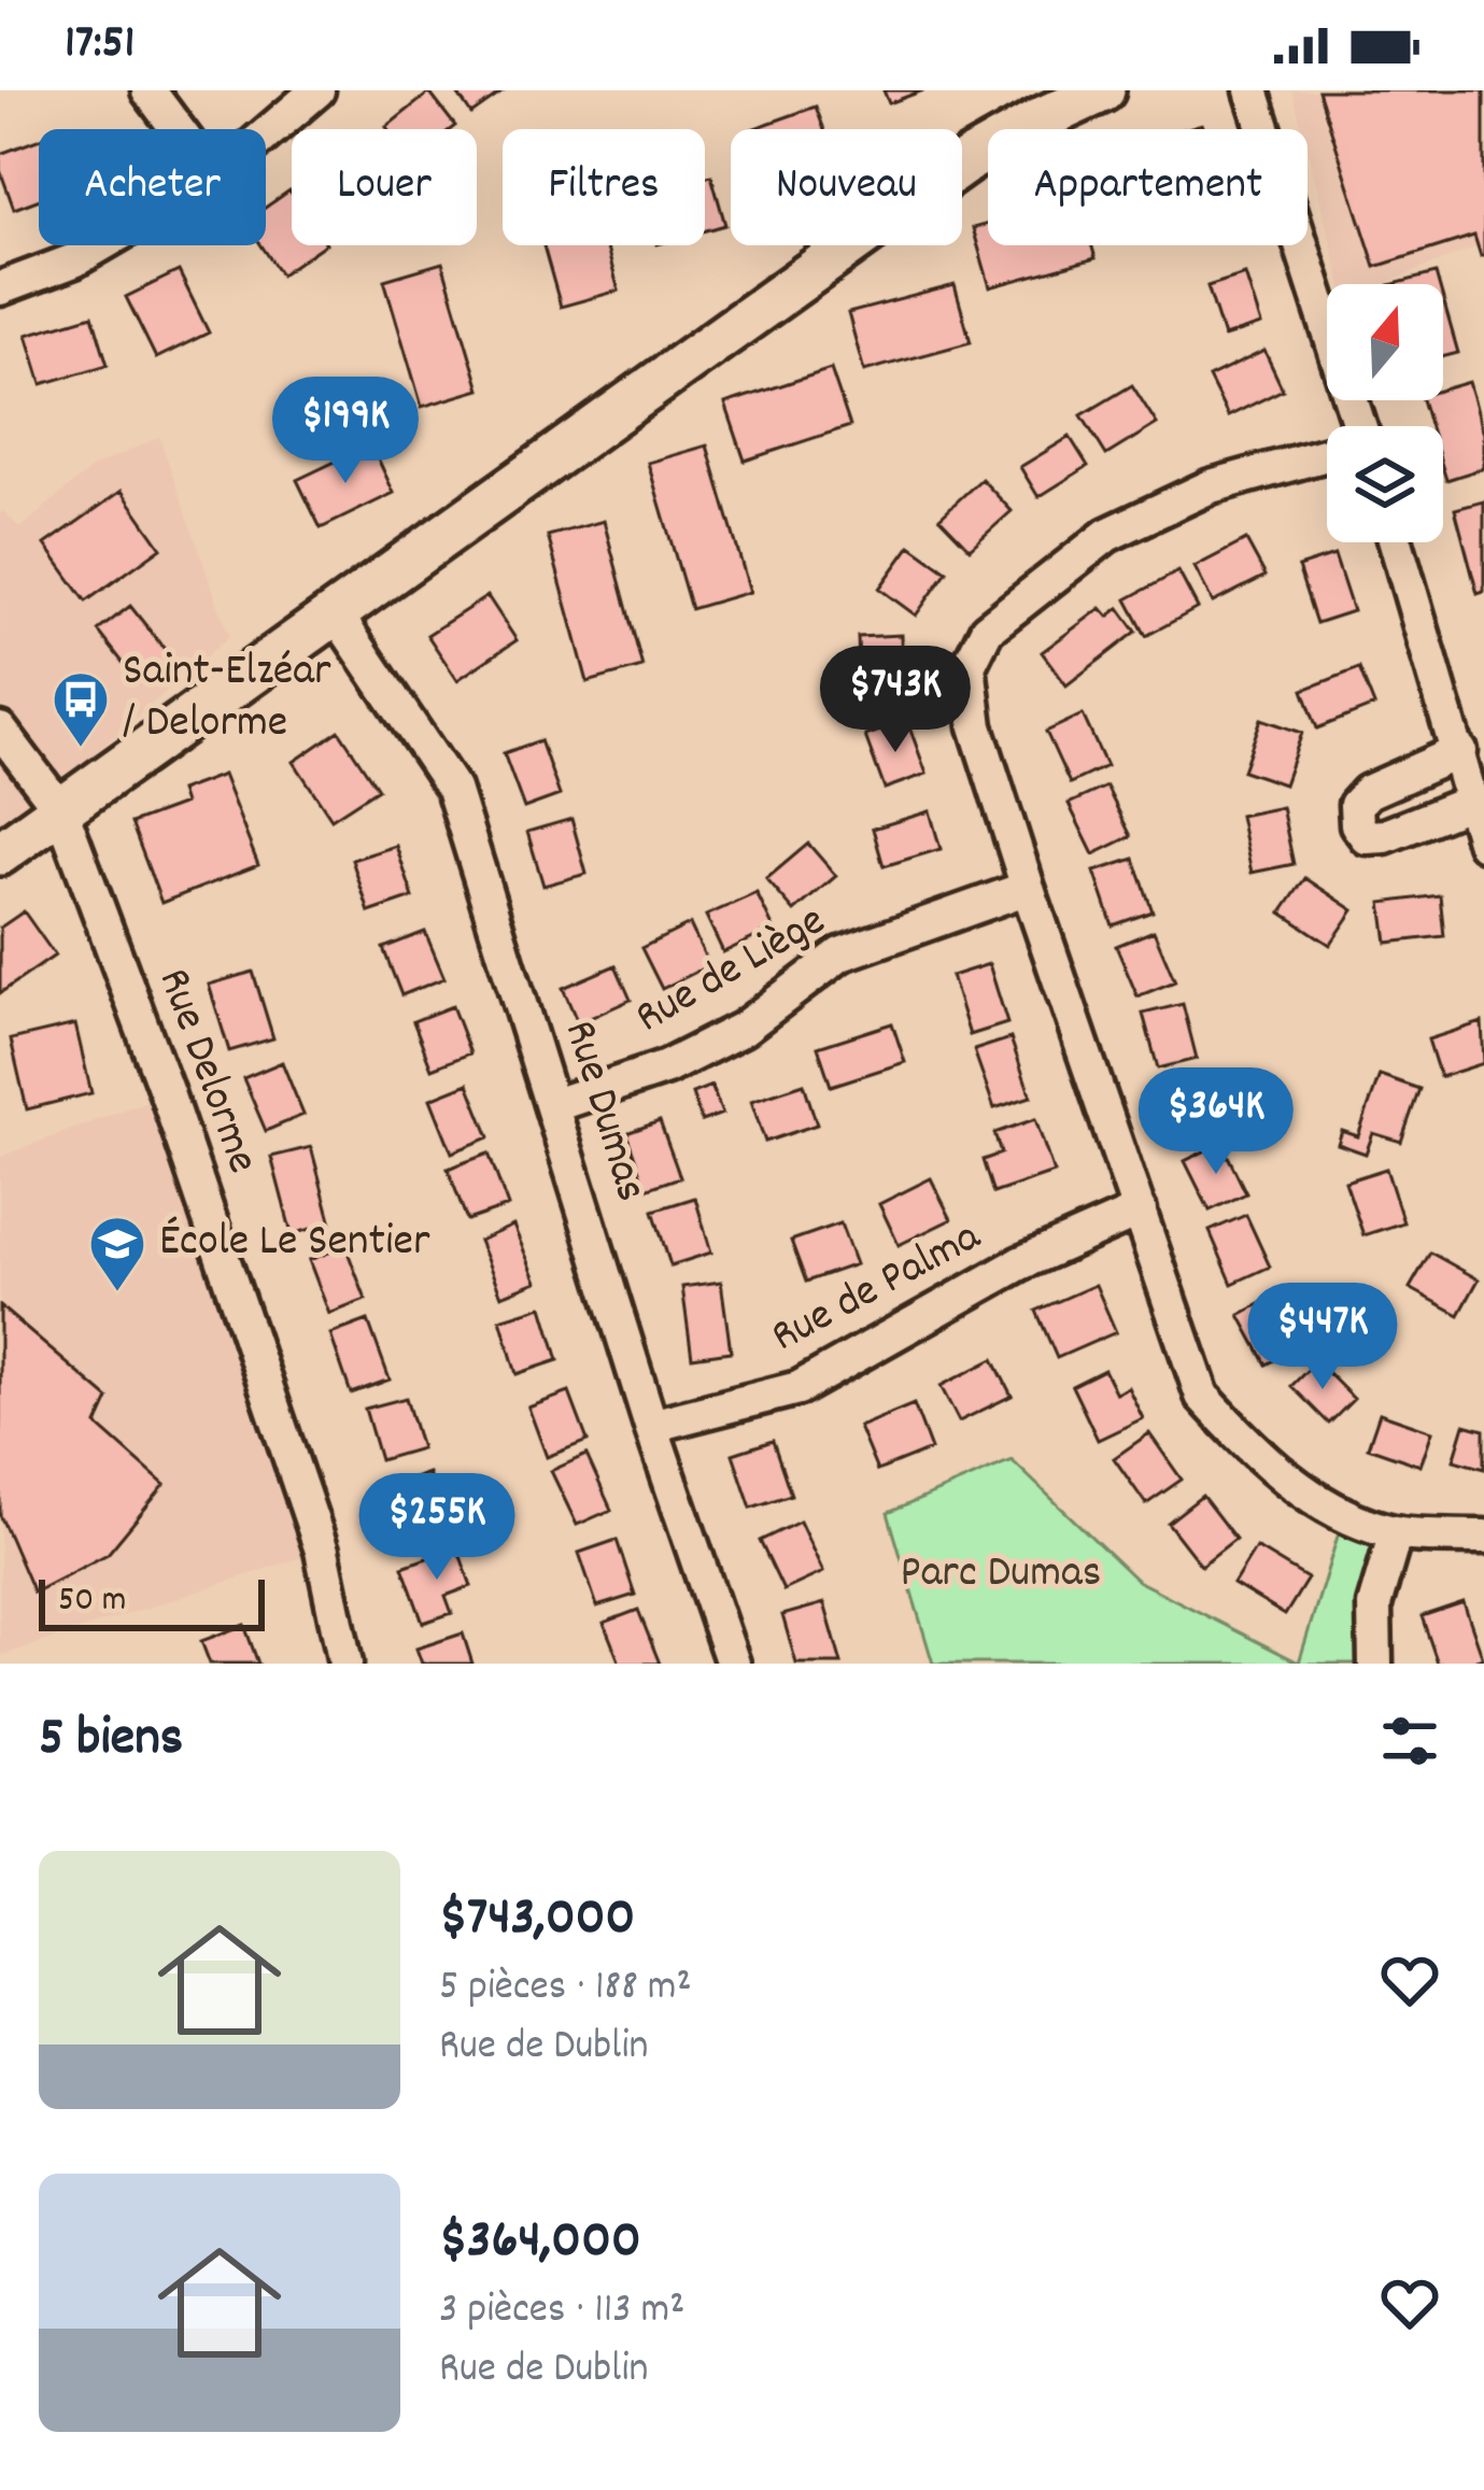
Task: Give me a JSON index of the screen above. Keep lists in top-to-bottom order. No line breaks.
{"streets":{"street":["Rue de Liège","Rue Delorme","Rue Dumas","Rue de Palma"]},"crossings":[["Rue de Liège","Rue Dumas"],["Rue Dumas","Rue de Palma"]],"parks":["Parc Dumas"],"places":{"bus stop":["Saint-Elzéar / Delorme"],"school or university":["École Le Sentier"]},"scale_bar":"50 m","north":"top","page":{"status":"17:51","chip":["Acheter","Louer","Filtres","Nouveau","Appartement"],"price":["$199K","$743K","$364K","$447K","$255K"],"scale":"50 m","heading":"5 biens","list":[{"name":"$743,000","note":"5 pièces · 188 m² · Rue de Dublin"},{"name":"$364,000","note":"3 pièces · 113 m² · Rue de Dublin"}]}}
